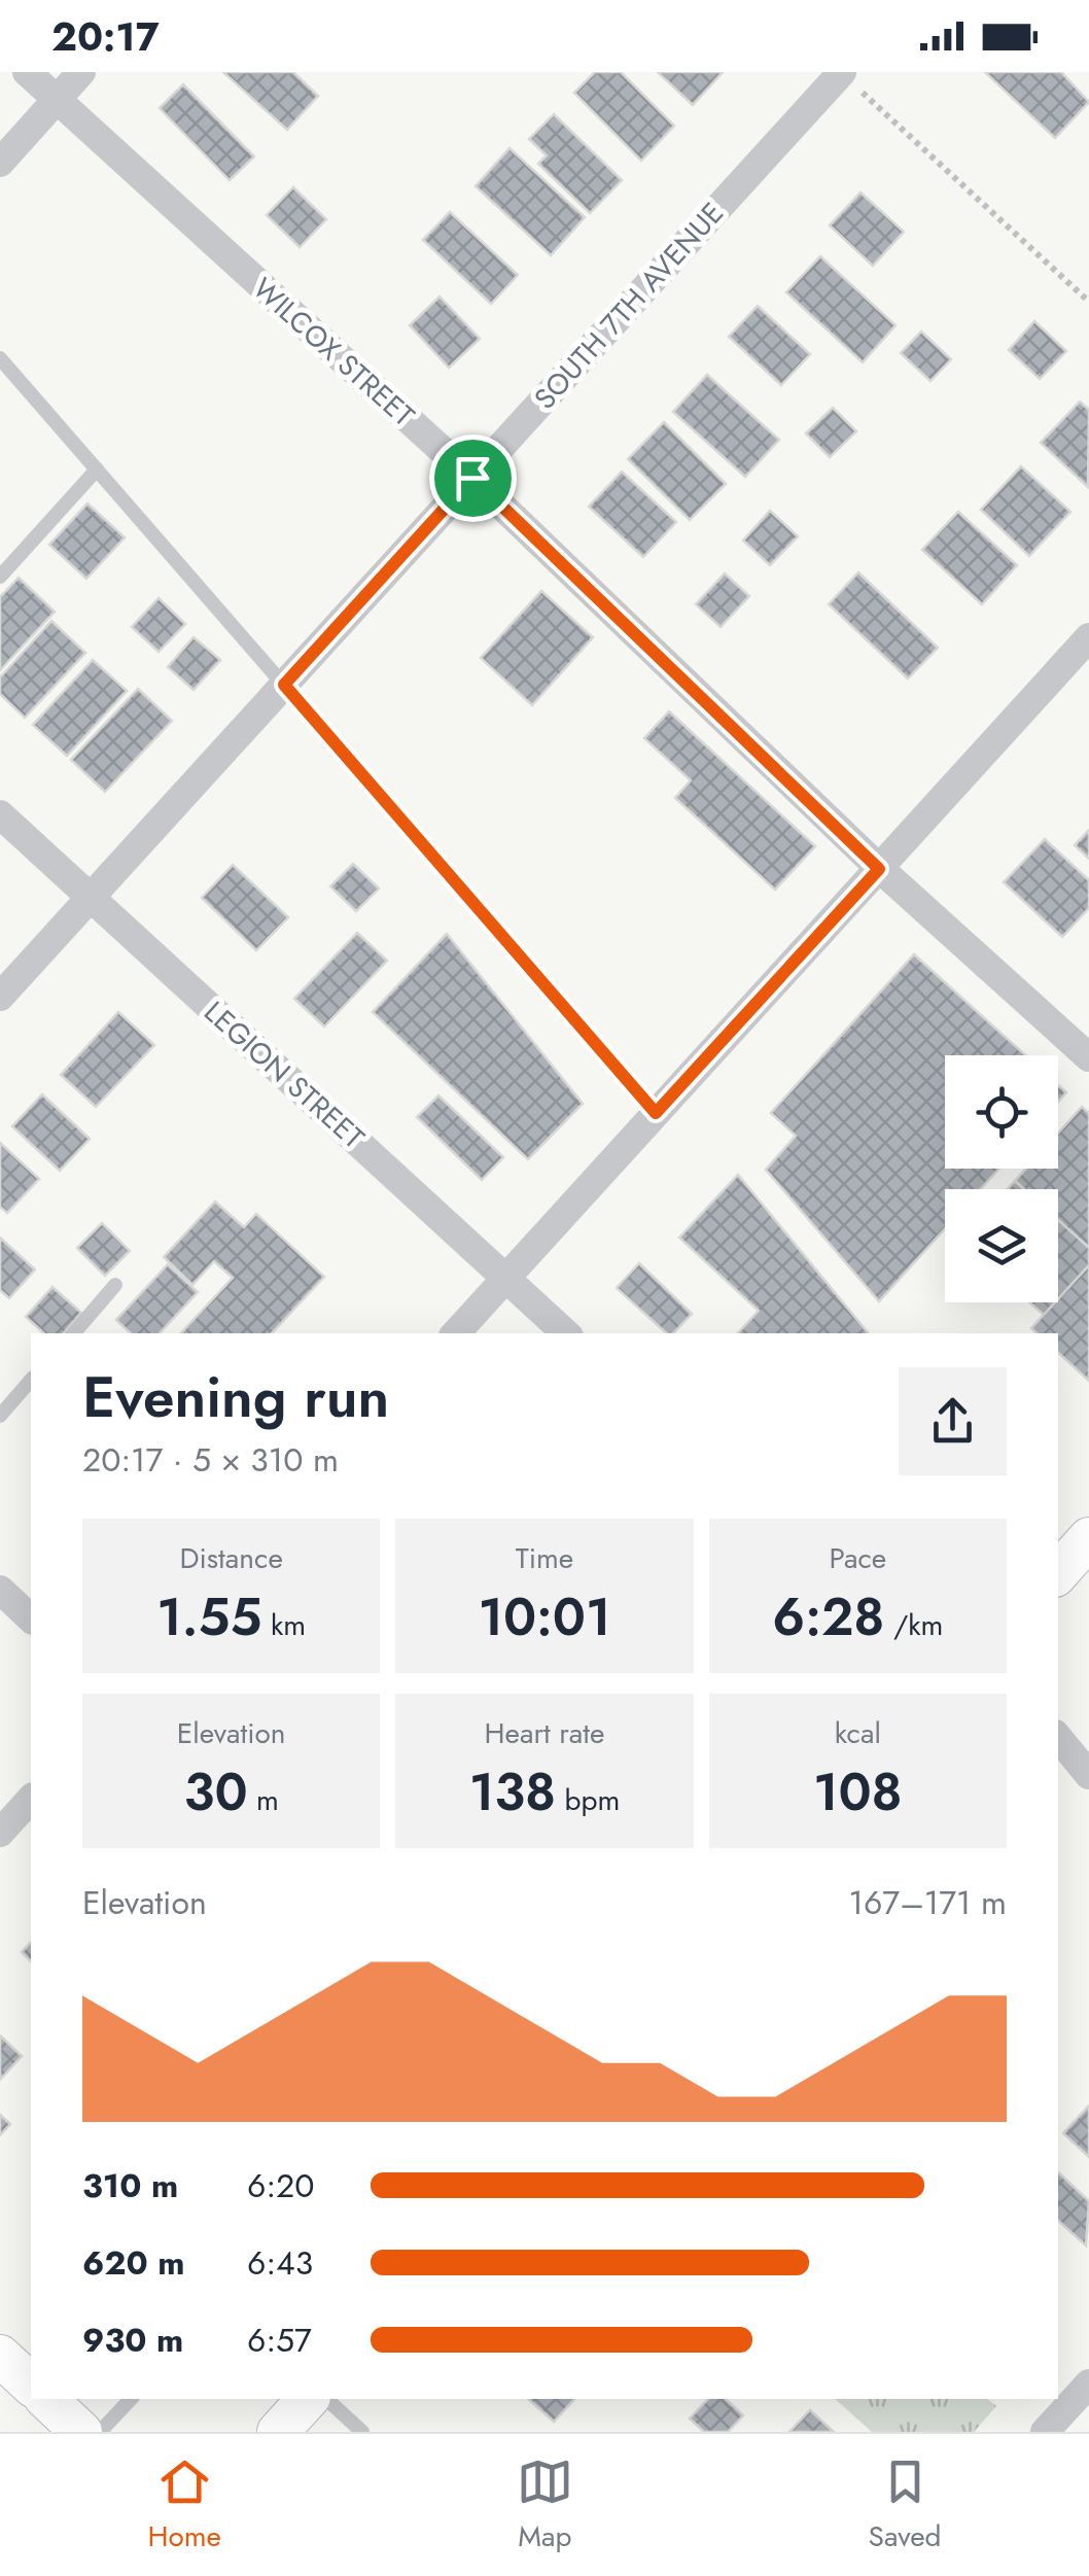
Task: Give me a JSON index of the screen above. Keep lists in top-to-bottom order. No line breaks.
{"streets":{"street":["SOUTH 7TH AVENUE","WILCOX STREET","LEGION STREET"]},"crossings":[["SOUTH 7TH AVENUE","WILCOX STREET"],["SOUTH 7TH AVENUE","LEGION STREET"]],"page":{"status":"20:17","heading":["Evening run","20:17 · 5 × 310 m"],"stats":[["Distance","1.55 km"],["Time","10:01"],["Pace","6:28 /km"],["Elevation","30 m"],["Heart rate","138 bpm"],["kcal","108"]],"chart":["Elevation","167–171 m"],"list":[{"name":"310 m","note":"6:20"},{"name":"620 m","note":"6:43"},{"name":"930 m","note":"6:57"}],"tabs":["Home","Map","Saved"]}}
